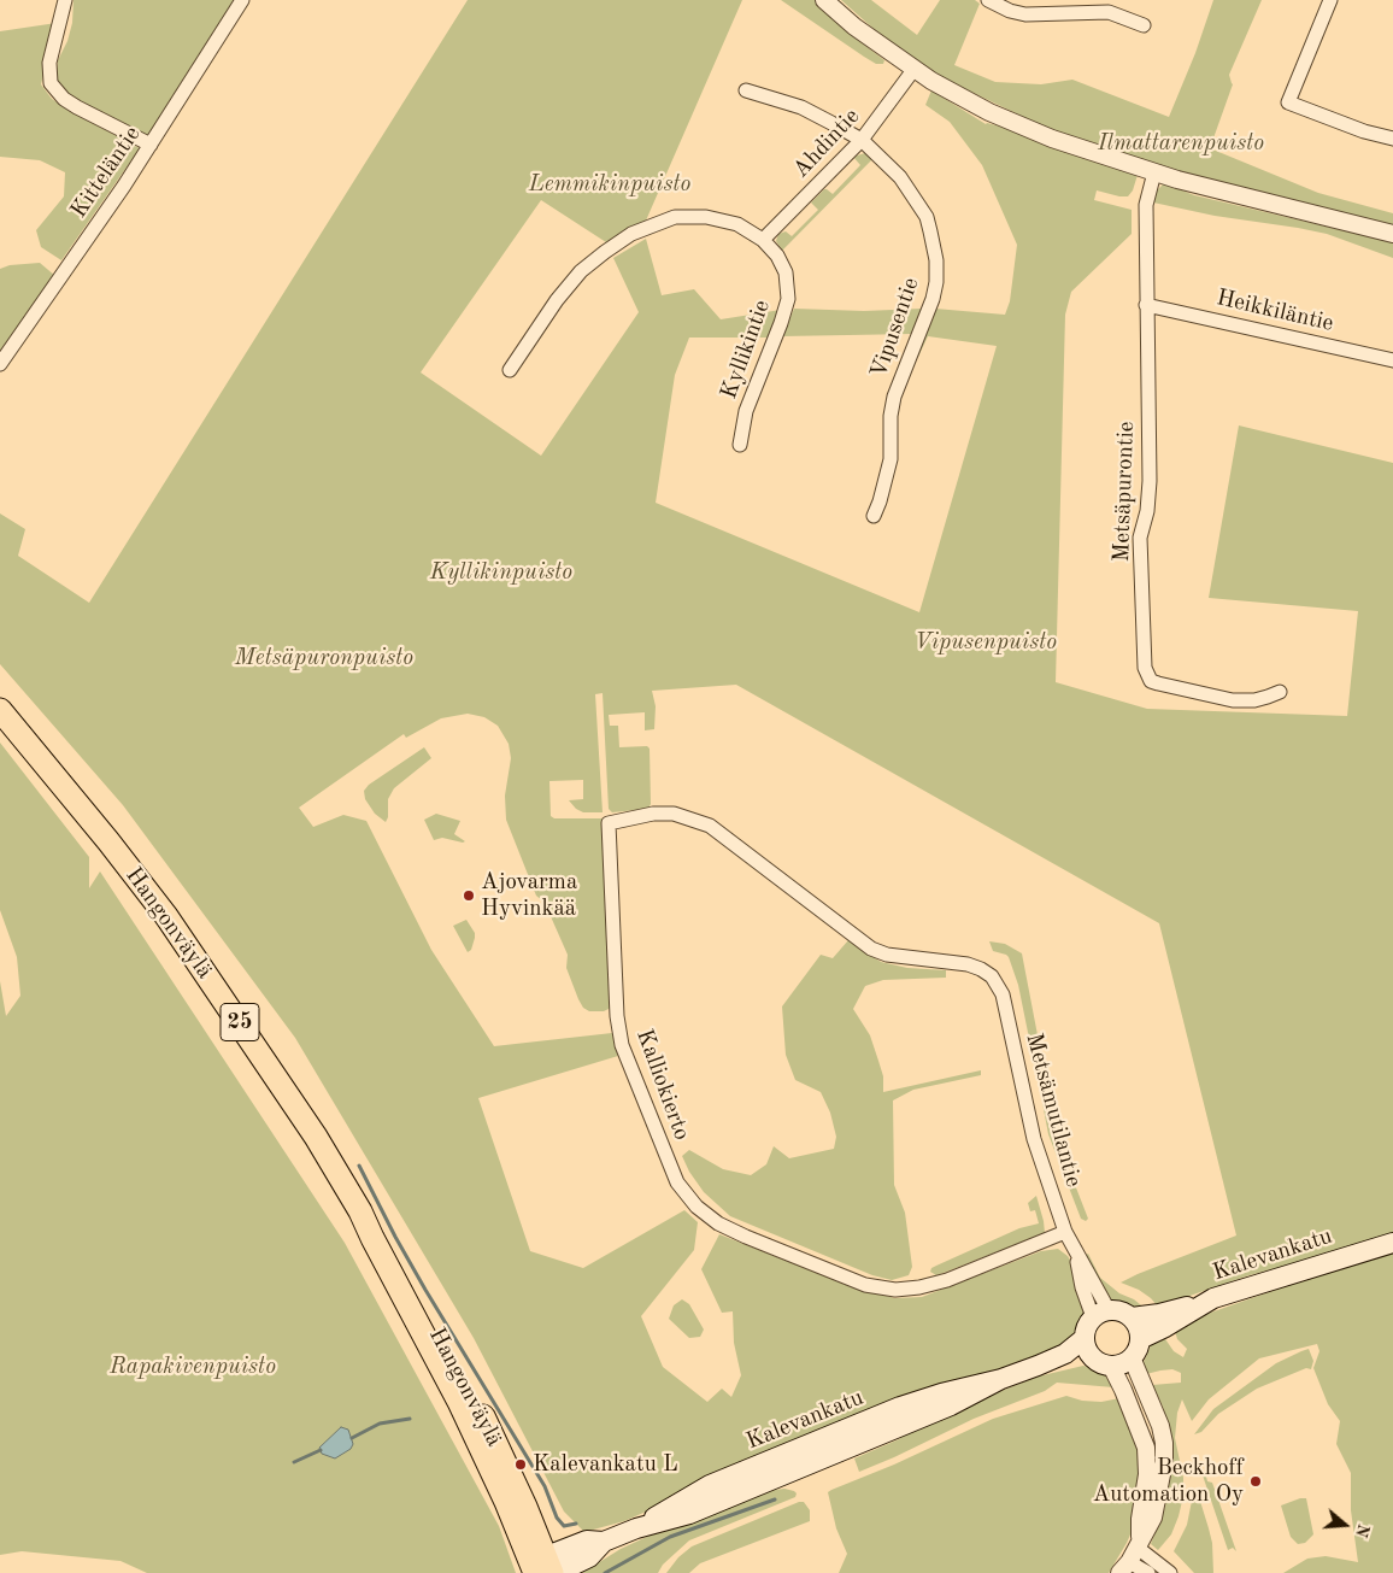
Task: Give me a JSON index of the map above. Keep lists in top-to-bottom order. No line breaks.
{"streets":{"highway":["Hangonväylä","25"],"main road":["Kalevankatu"],"street":["Ahdintie","Kitteläntie","Heikkiläntie","Vipusentie","Kyllikintie","Metsäpurontie","Kalliokierto","Metsämutilantie"]},"crossings":[["Ahdintie","Vipusentie"],["Ahdintie","Kyllikintie"],["Heikkiläntie","Metsäpurontie"],["Hangonväylä","Kalevankatu"],["Kalliokierto","Metsämutilantie"],["Metsämutilantie","Kalevankatu"]],"parks":["Ilmattarenpuisto","Lemmikinpuisto","Kyllikinpuisto","Vipusenpuisto","Metsäpuronpuisto","Rapakivenpuisto"],"places":["Ajovarma Hyvinkää","Kalevankatu L","Beckhoff Automation Oy"],"north":"right"}
